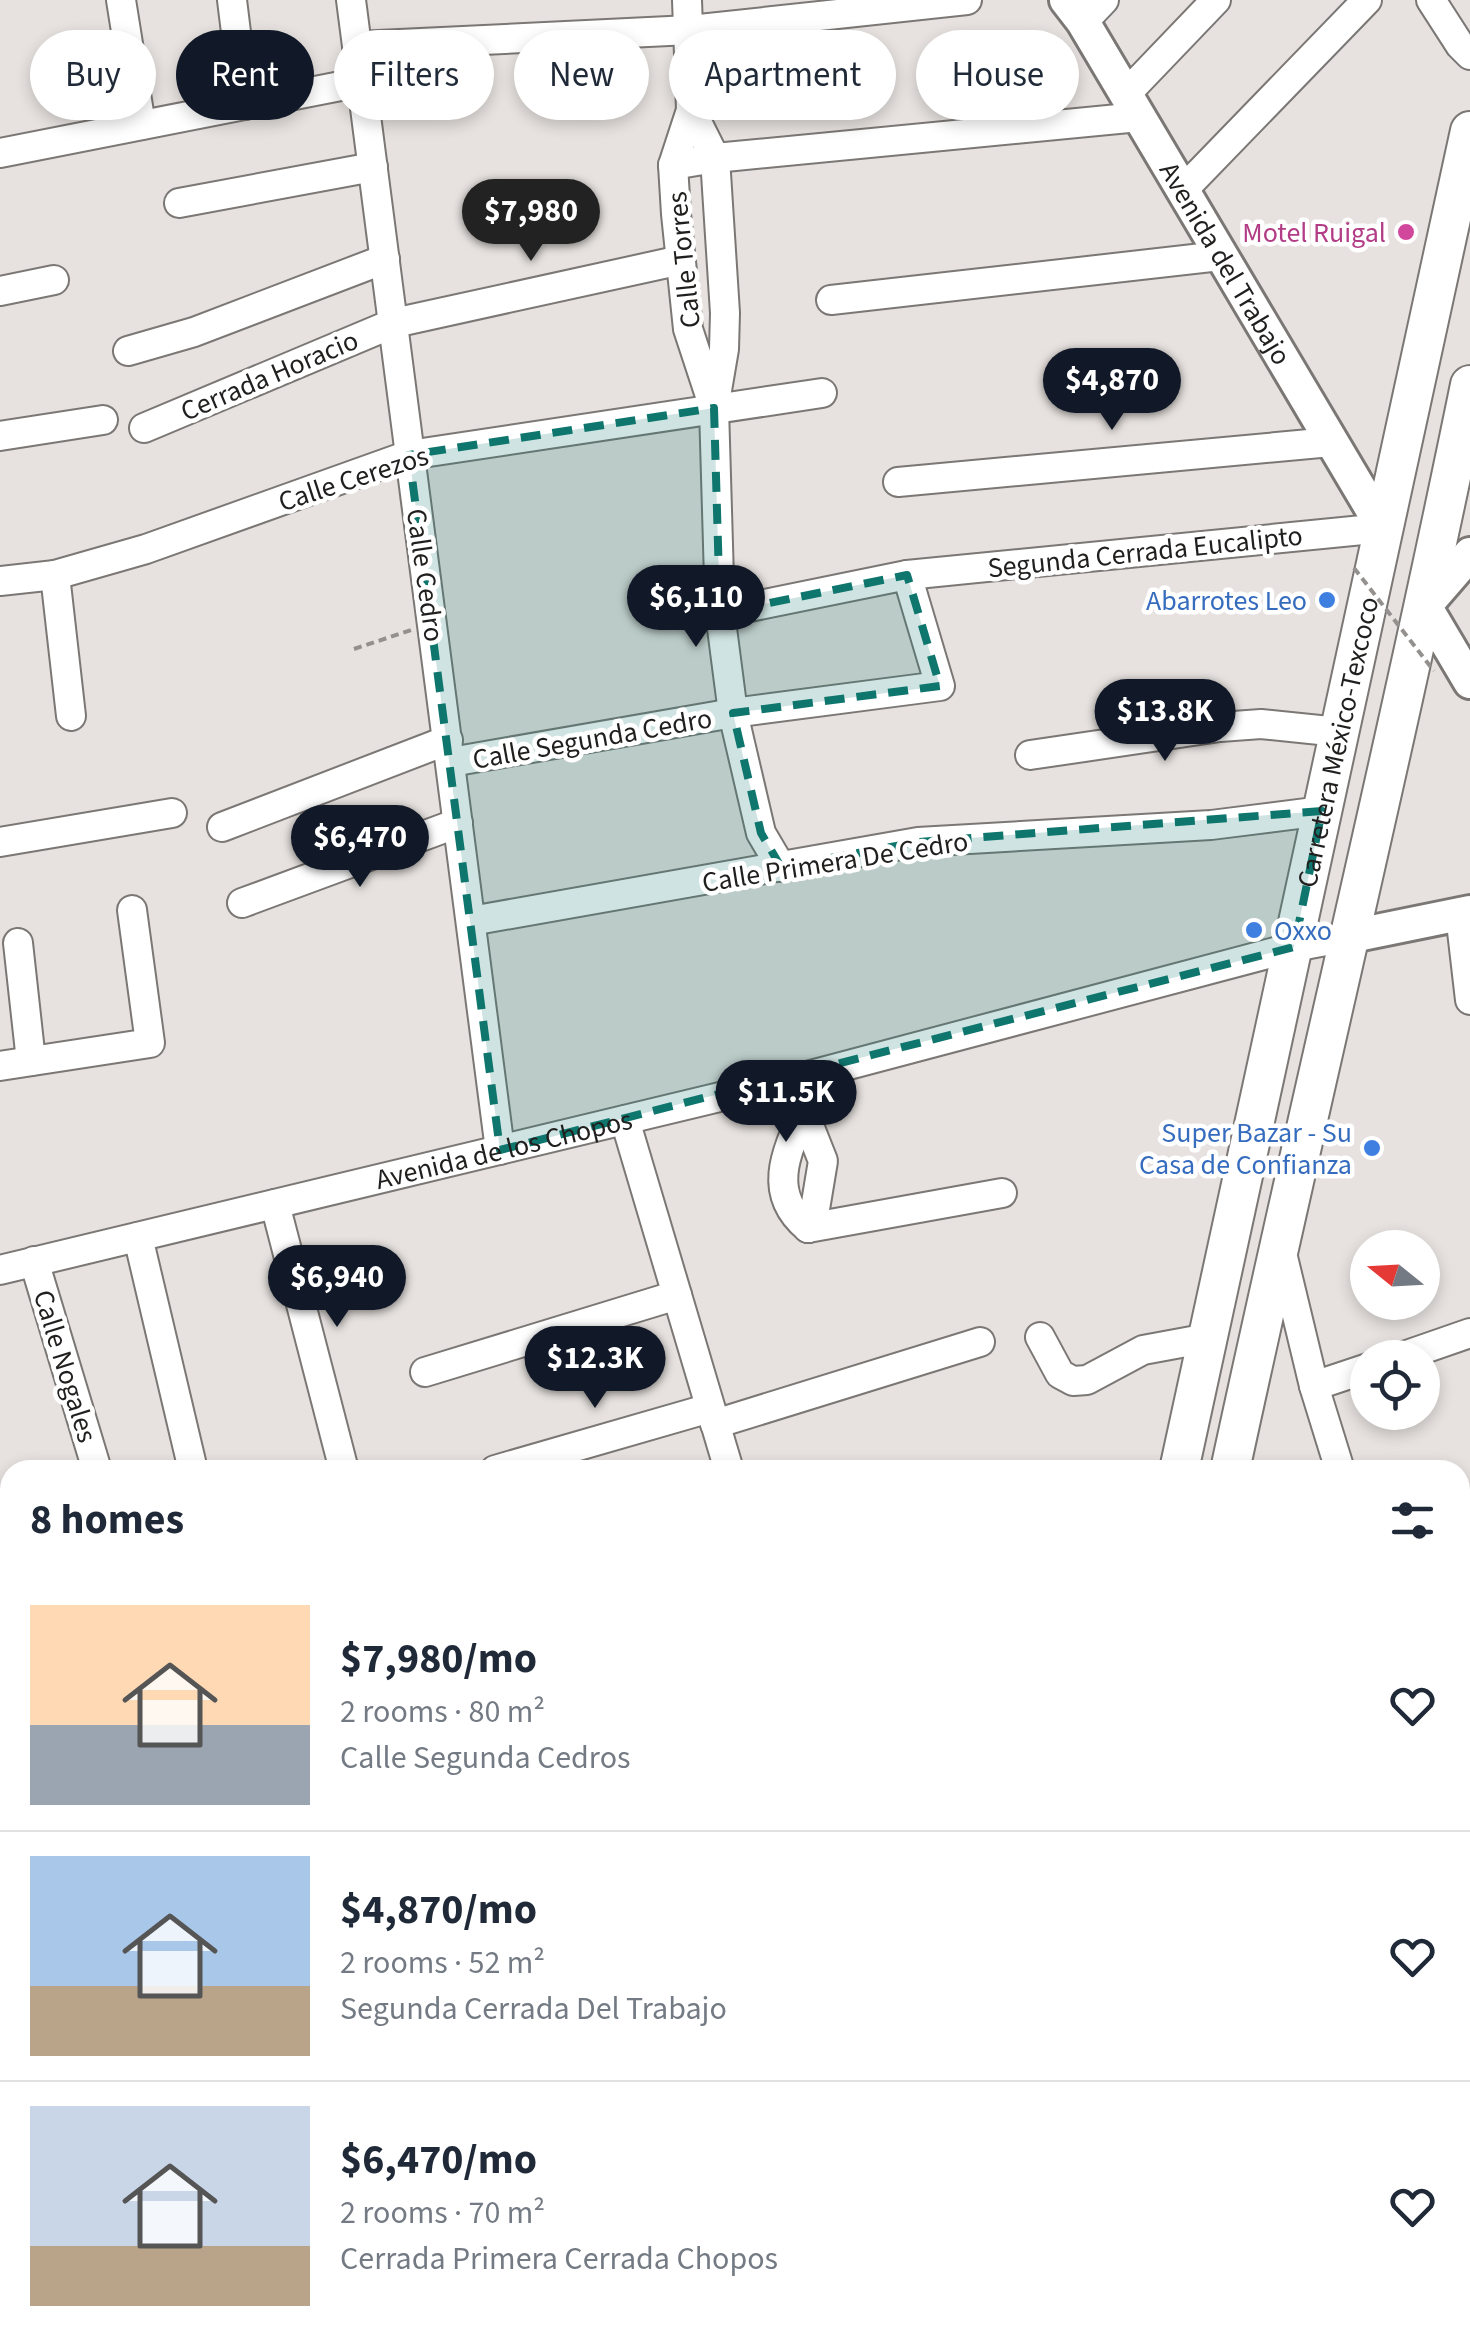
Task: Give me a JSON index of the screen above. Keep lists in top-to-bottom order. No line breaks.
{"streets":{"highway":["Carretera México-Texcoco"],"main road":["Avenida del Trabajo","Avenida de los Chopos"],"street":["Calle Torres","Cerrada Horacio","Calle Cerezos","Segunda Cerrada Eucalipto","Calle Cedro","Calle Segunda Cedro","Calle Primera De Cedro","Calle Nogales"]},"crossings":[["Calle Torres","Cerrada Horacio"],["Calle Torres","Calle Cerezos"],["Calle Torres","Segunda Cerrada Eucalipto"],["Calle Torres","Calle Segunda Cedro"],["Calle Torres","Calle Primera De Cedro"],["Avenida del Trabajo","Segunda Cerrada Eucalipto"],["Avenida del Trabajo","Carretera México-Texcoco"],["Cerrada Horacio","Calle Cedro"],["Calle Cerezos","Calle Cedro"],["Segunda Cerrada Eucalipto","Carretera México-Texcoco"],["Calle Cedro","Calle Segunda Cedro"],["Calle Cedro","Calle Primera De Cedro"],["Calle Cedro","Avenida de los Chopos"],["Carretera México-Texcoco","Calle Primera De Cedro"],["Carretera México-Texcoco","Avenida de los Chopos"],["Avenida de los Chopos","Calle Nogales"]],"places":["Motel Ruigal","Abarrotes Leo","Oxxo","Super Bazar - Su Casa de Confianza"],"north":"left","page":{"chip":["Buy","Rent","Filters","New","Apartment","House"],"price":["$7,980","$4,870","$6,110","$13.8K","$6,470","$11.5K","$6,940","$12.3K"],"heading":"8 homes","list":[{"name":"$7,980/mo","note":"2 rooms · 80 m² · Calle Segunda Cedros"},{"name":"$4,870/mo","note":"2 rooms · 52 m² · Segunda Cerrada Del Trabajo"},{"name":"$6,470/mo","note":"2 rooms · 70 m² · Cerrada Primera Cerrada Chopos"}]}}
